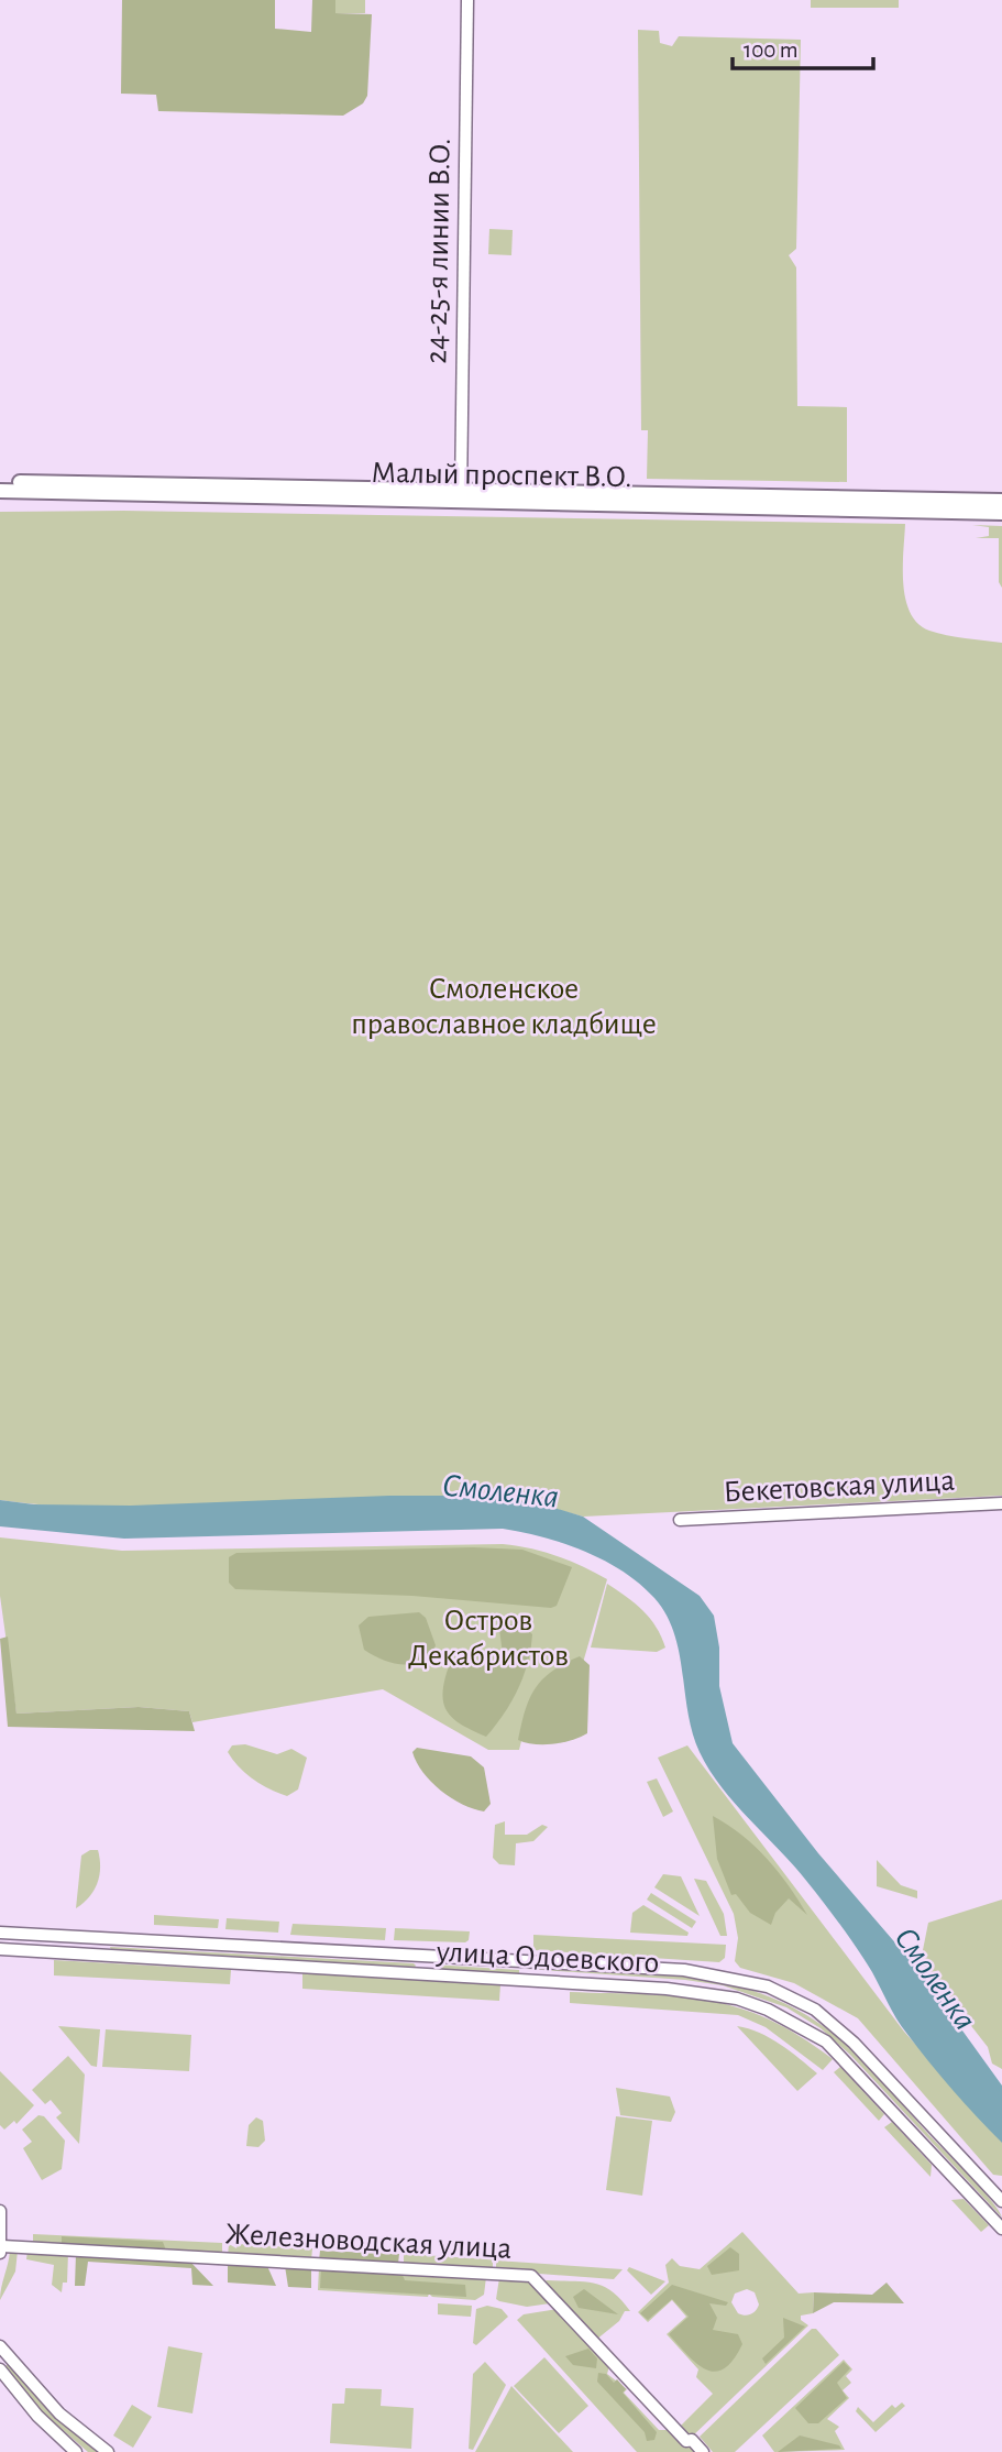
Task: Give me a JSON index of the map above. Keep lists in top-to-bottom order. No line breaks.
{"streets":{"main road":["Малый проспект В.О."],"street":["24-25-я линии В.О.","Бекетовская улица","улица Одоевского","Железноводская улица"]},"crossings":[["24-25-я линии В.О.","Малый проспект В.О."]],"water":["Смоленка"],"parks":["Смоленское православное кладбище","Остров Декабристов"],"scale_bar":"100 m"}
